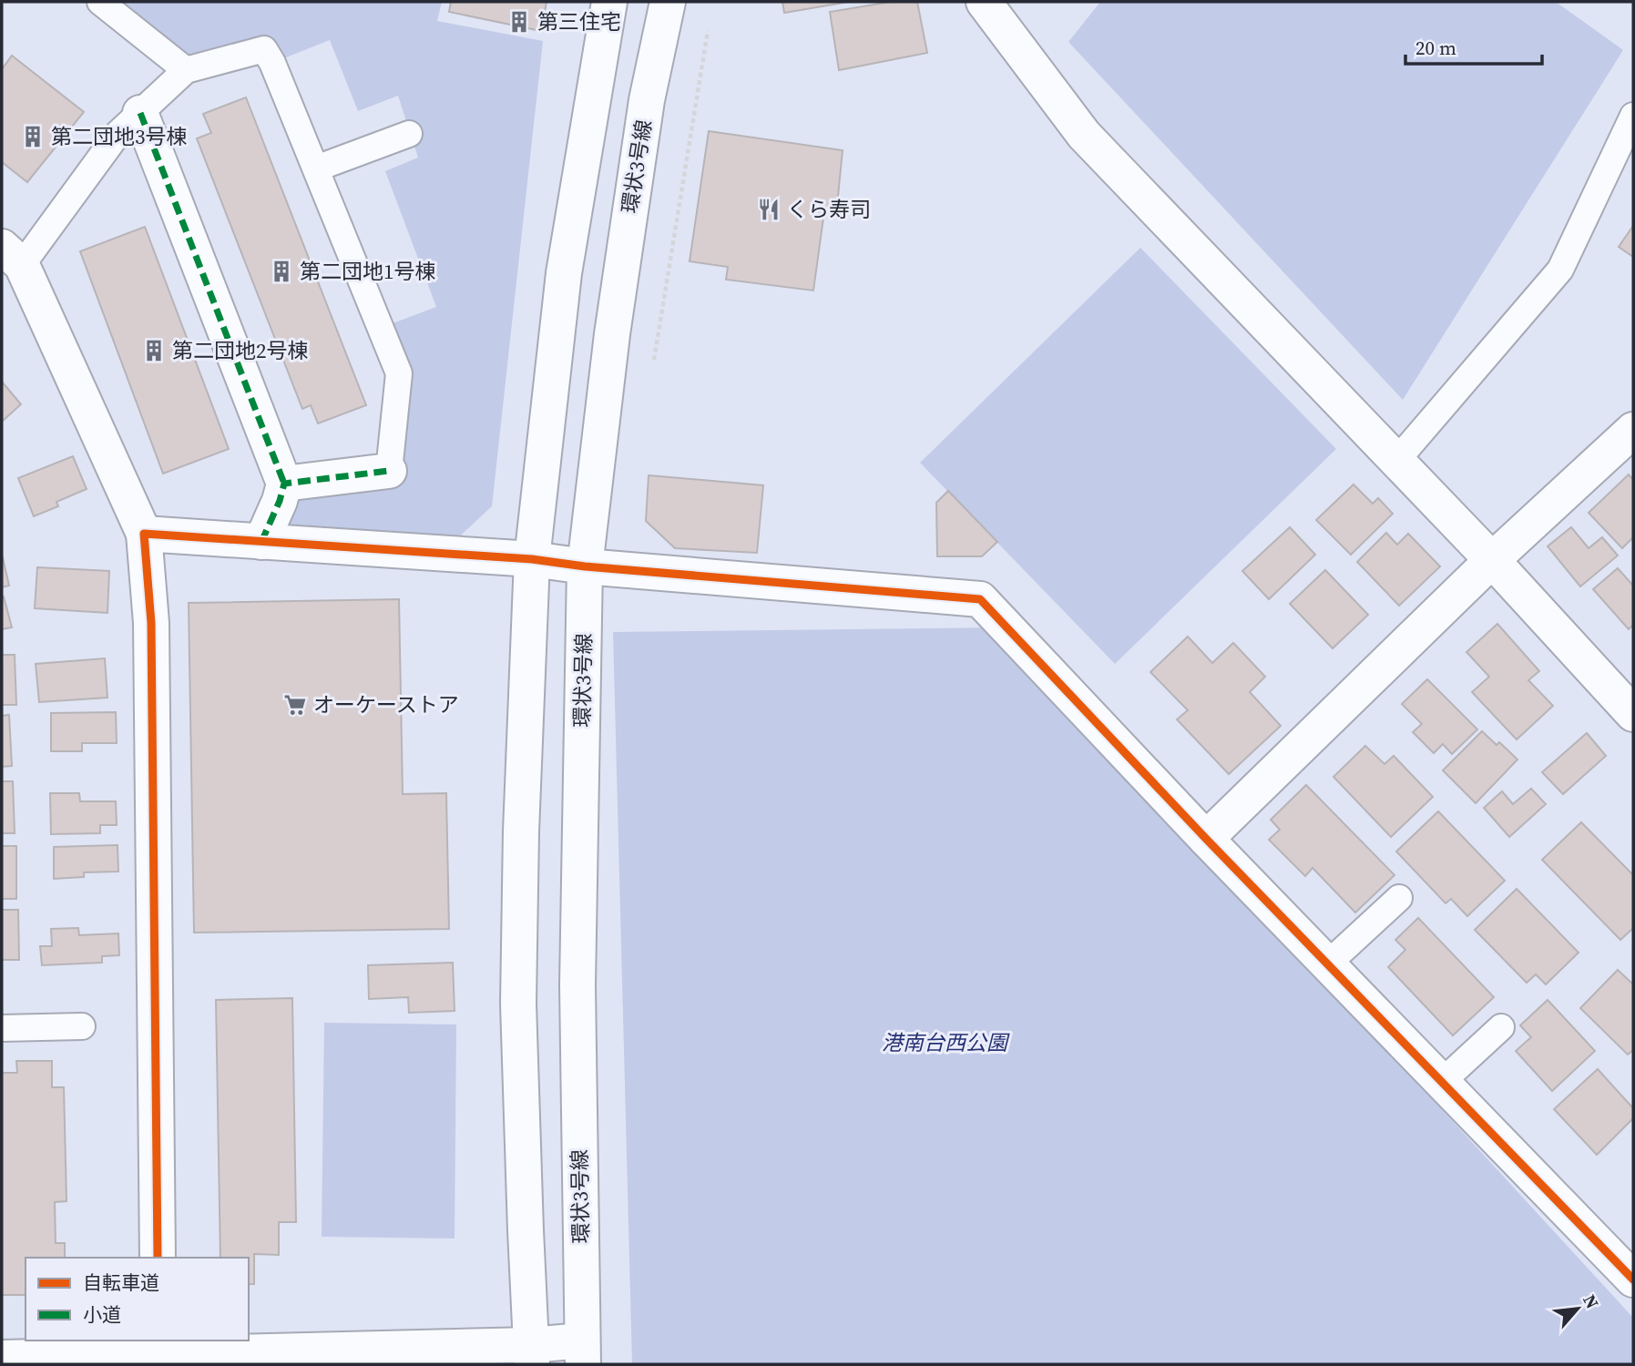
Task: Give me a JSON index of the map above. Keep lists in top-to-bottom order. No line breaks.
{"streets":{"street":["環状3号線"]},"parks":["港南台西公園"],"places":{"building":["第三住宅","第二団地3号棟","第二団地1号棟","第二団地2号棟"],"restaurant":["くら寿司"],"supermarket":["オーケーストア"]},"legend":["自転車道","小道"],"scale_bar":"20 m","north":"top right"}
